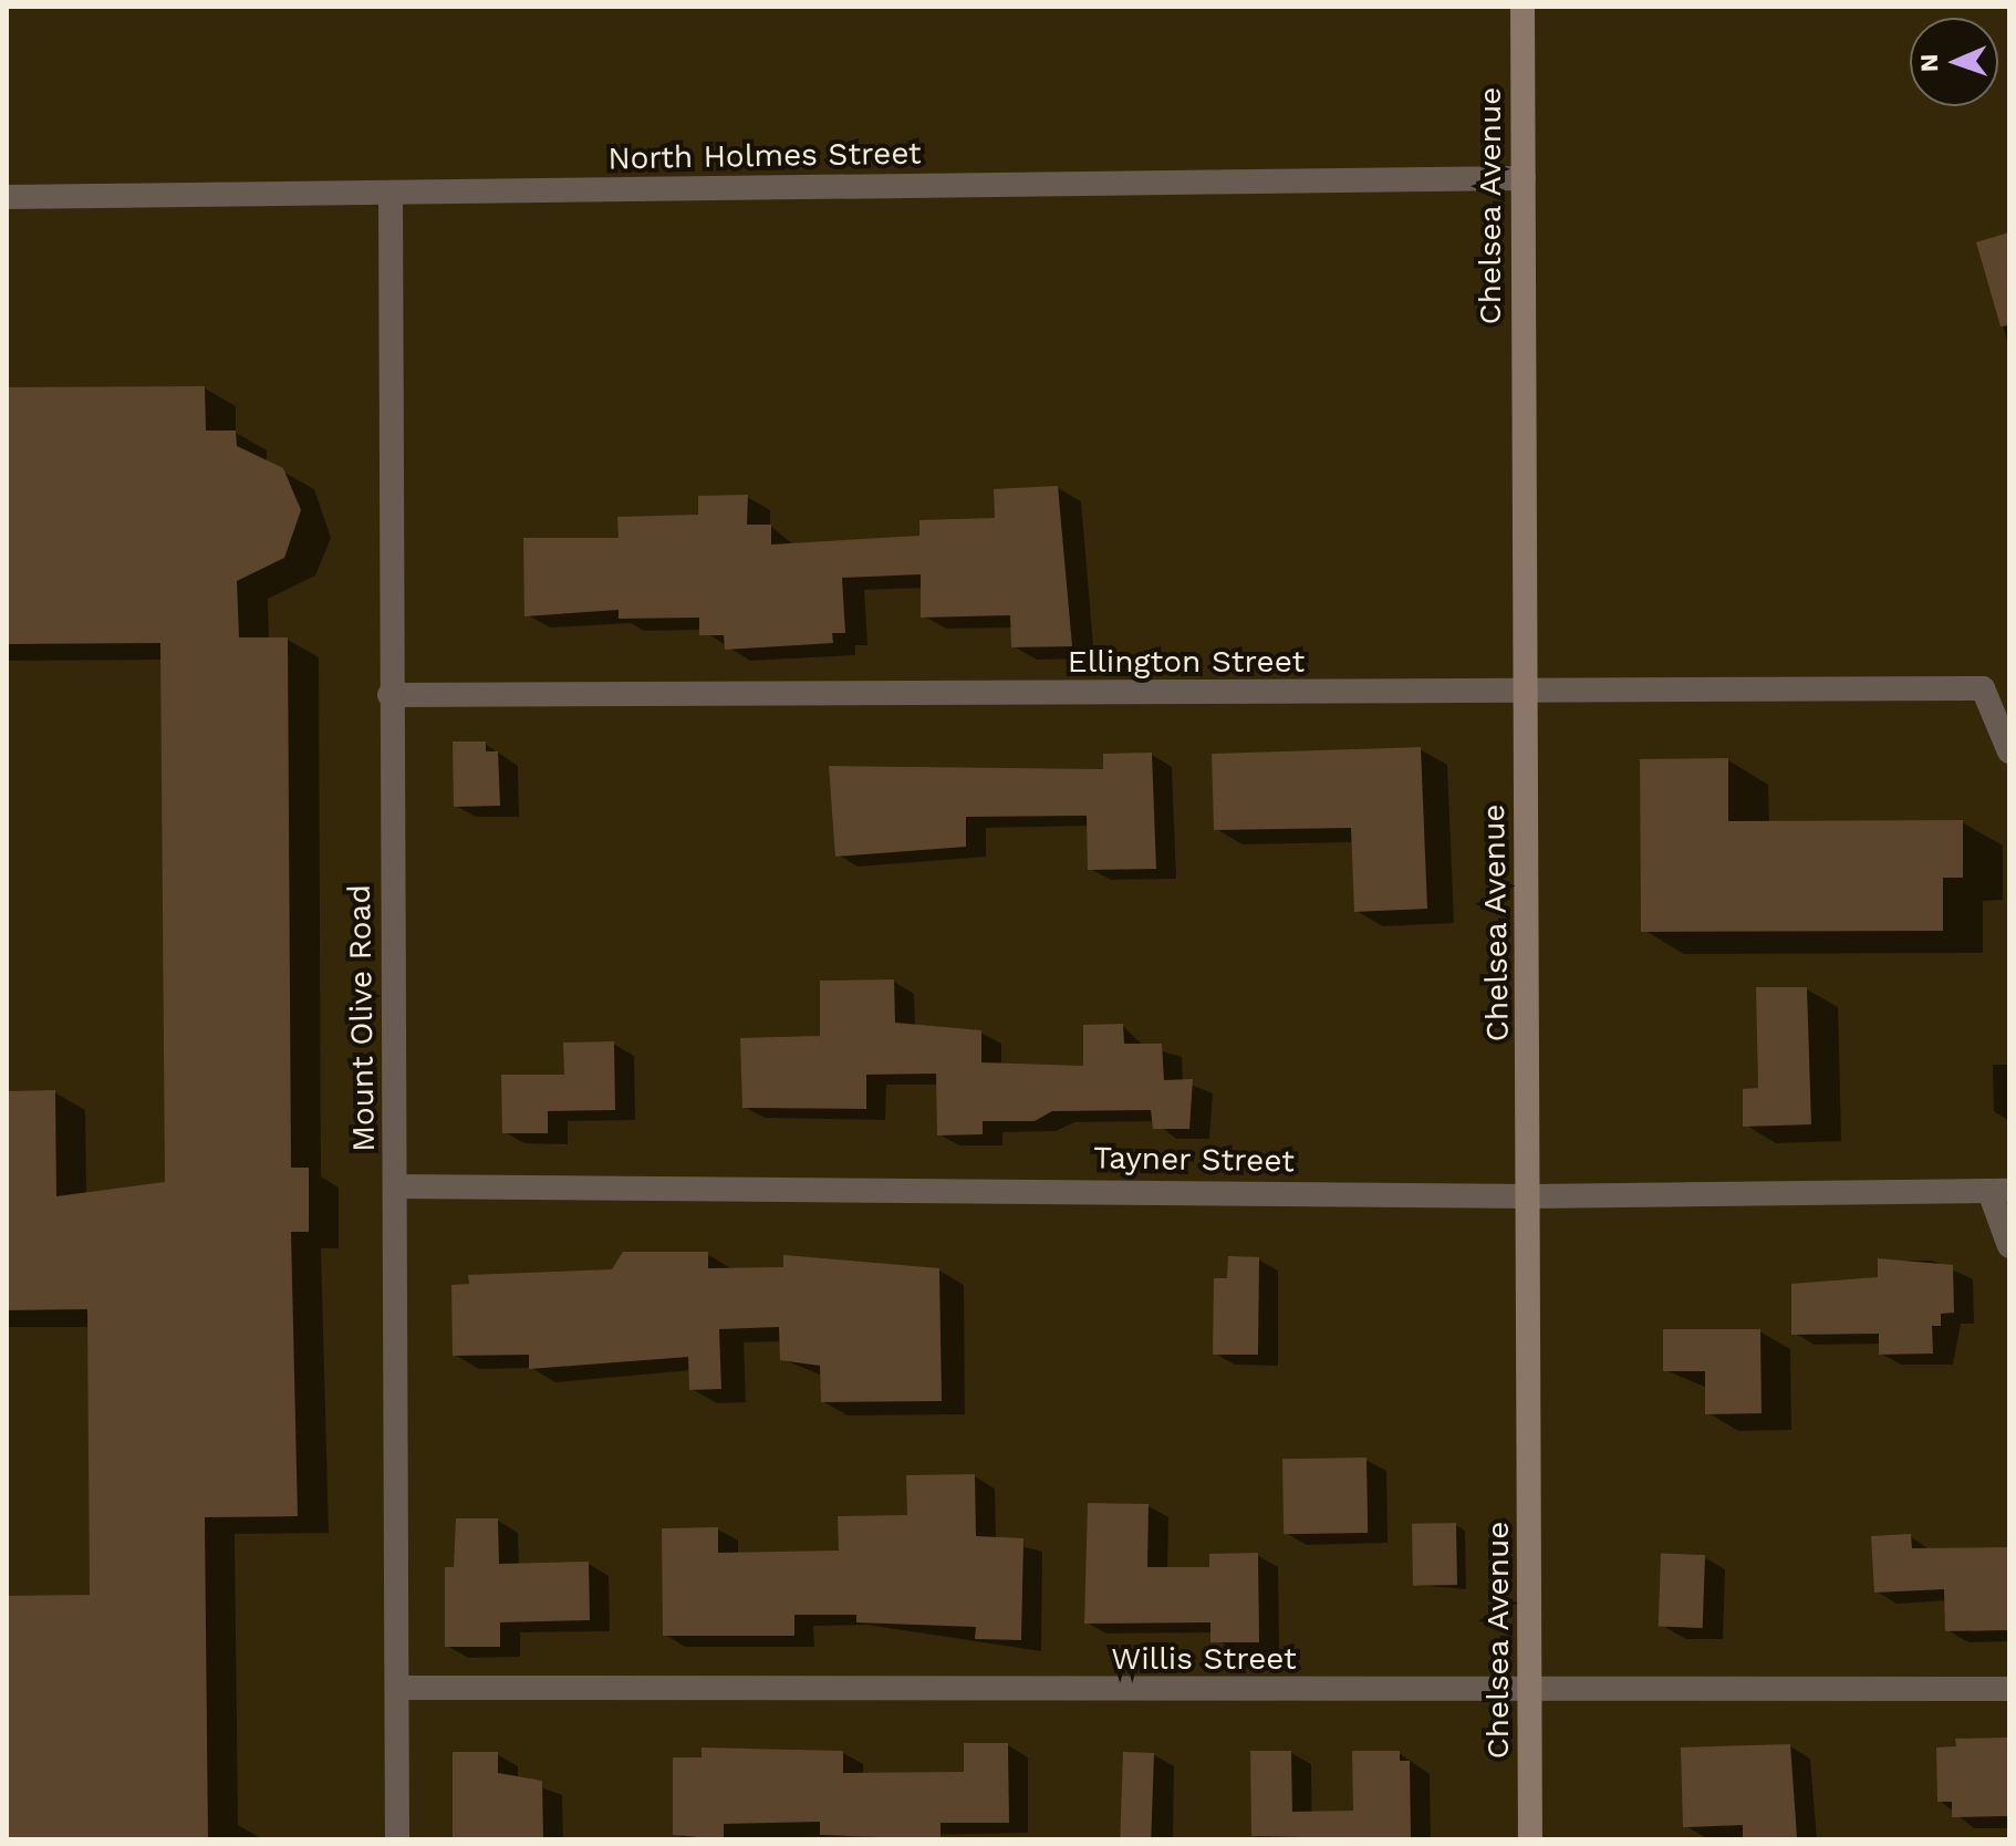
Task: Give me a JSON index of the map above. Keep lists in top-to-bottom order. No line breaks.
{"streets":{"main road":["Chelsea Avenue"],"street":["North Holmes Street","Ellington Street","Mount Olive Road","Tayner Street","Willis Street"]},"crossings":[["North Holmes Street","Chelsea Avenue"],["North Holmes Street","Mount Olive Road"],["Chelsea Avenue","Ellington Street"],["Chelsea Avenue","Tayner Street"],["Chelsea Avenue","Willis Street"],["Ellington Street","Mount Olive Road"],["Mount Olive Road","Tayner Street"],["Mount Olive Road","Willis Street"]],"north":"left"}
